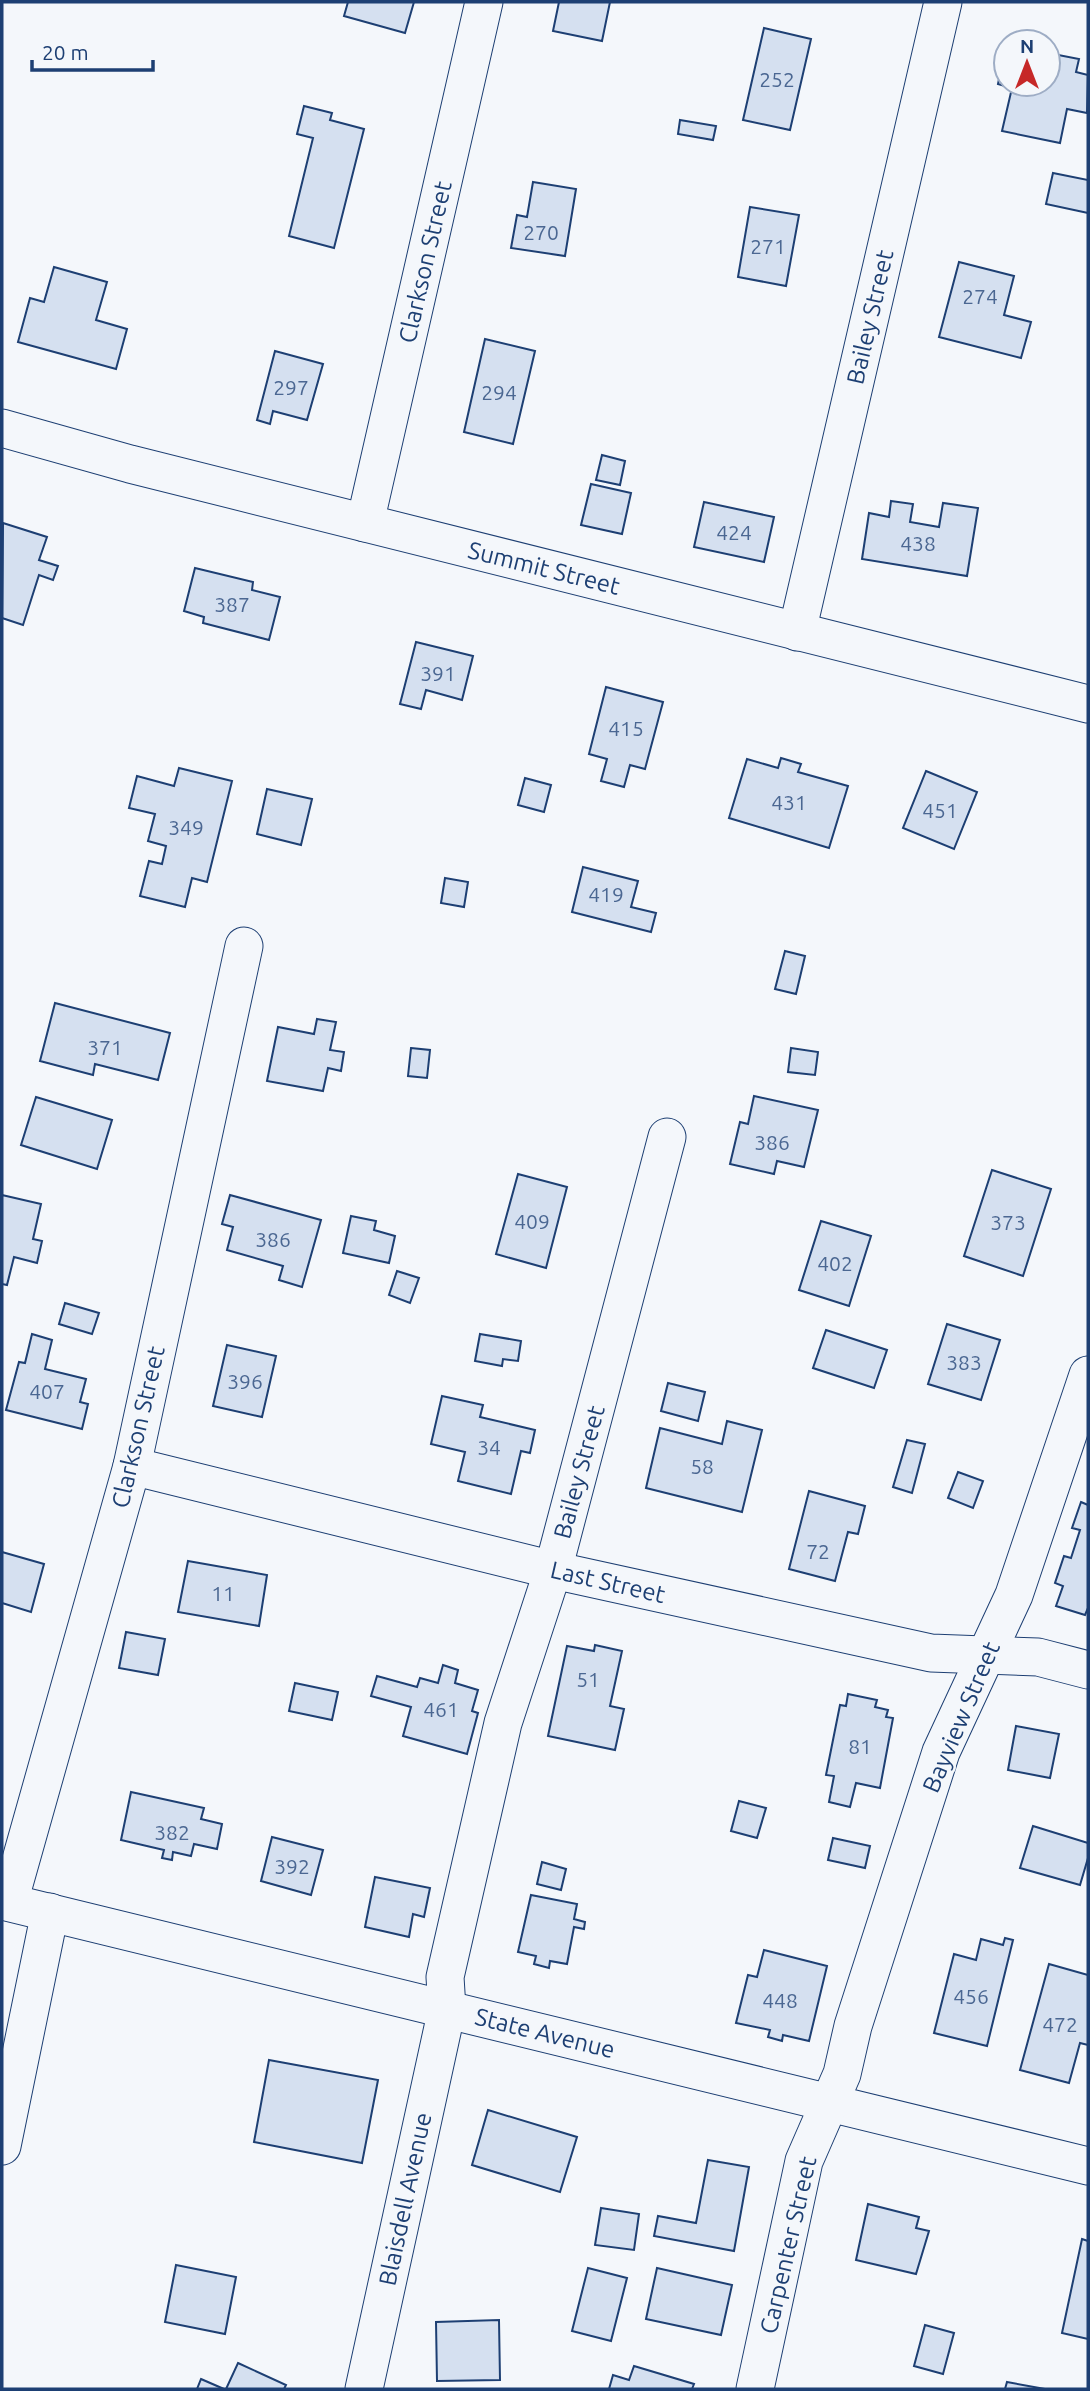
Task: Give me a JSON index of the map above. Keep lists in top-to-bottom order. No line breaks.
{"streets":{"street":["Clarkson Street","Bailey Street","Summit Street","Last Street","Bayview Street","State Avenue","Blaisdell Avenue","Carpenter Street"]},"crossings":[["Clarkson Street","Summit Street"],["Clarkson Street","Last Street"],["Clarkson Street","State Avenue"],["Bailey Street","Summit Street"],["Bailey Street","Last Street"],["Bailey Street","State Avenue"],["Bailey Street","Blaisdell Avenue"],["Last Street","Bayview Street"],["Bayview Street","State Avenue"],["Bayview Street","Carpenter Street"],["State Avenue","Blaisdell Avenue"],["State Avenue","Carpenter Street"]],"house_numbers":["252","270","271","274","297","294","424","438","387","391","415","431","451","349","419","371","386","409","373","386","402","383","396","407","34","58","72","11","51","461","81","382","392","456","448","472"],"scale_bar":"20 m","north":"top"}
